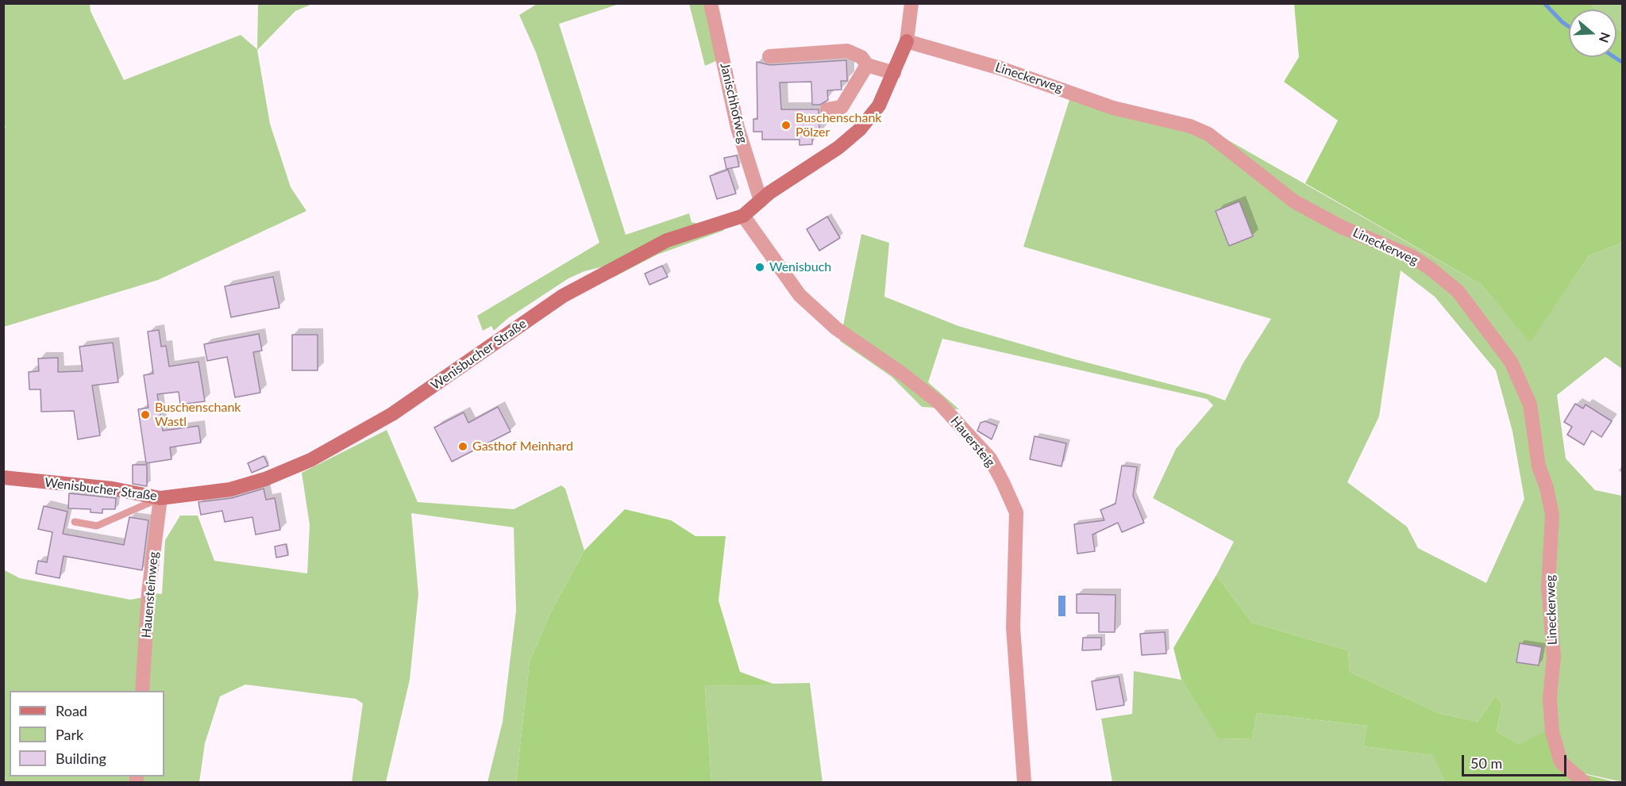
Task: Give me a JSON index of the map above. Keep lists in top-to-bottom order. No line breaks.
{"streets":{"street":["Lineckerweg","Janischhofweg","Wenisbucher Straße","Hauersteig","Hauensteinweg"]},"crossings":[["Lineckerweg","Wenisbucher Straße"],["Janischhofweg","Wenisbucher Straße"],["Wenisbucher Straße","Hauersteig"],["Wenisbucher Straße","Hauensteinweg"]],"places":["Buschenschank Pölzer","Wenisbuch","Buschenschank Wastl","Gasthof Meinhard"],"legend":["Road","Park","Building"],"scale_bar":"50 m","north":"right"}
